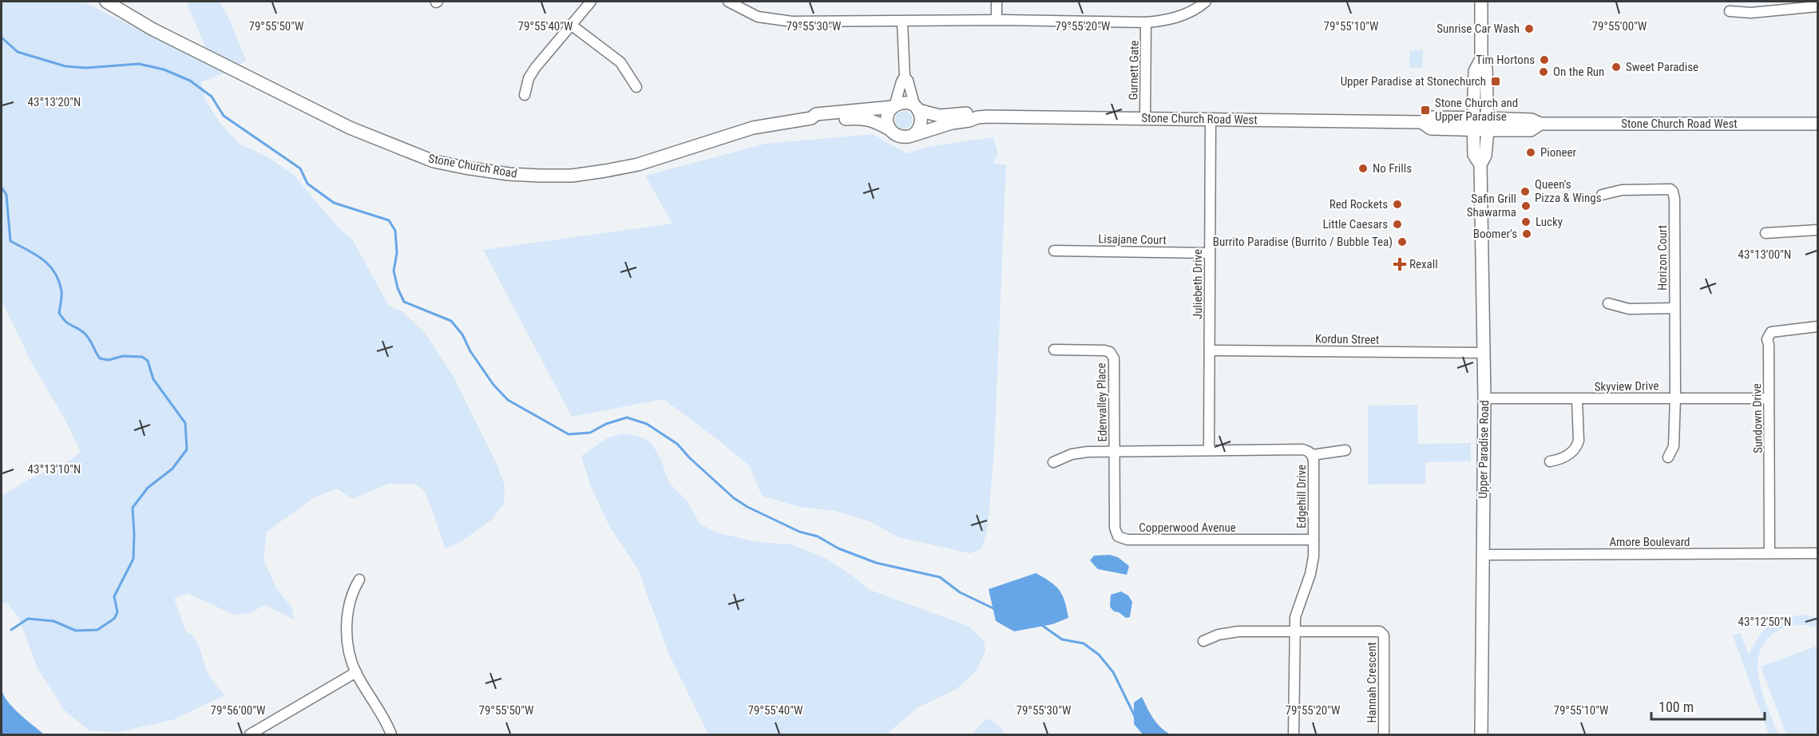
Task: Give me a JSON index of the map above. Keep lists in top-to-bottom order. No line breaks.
{"streets":{"main road":["Stone Church Road West","Stone Church Road","Upper Paradise Road"],"street":["Gurnett Gate","Lisajane Court","Horizon Court","Juliebeth Drive","Kordun Street","Skyview Drive","Edenvalley Place","Sundown Drive","Edgehill Drive","Copperwood Avenue","Amore Boulevard","Hannah Crescent"]},"crossings":[["Gurnett Gate","Stone Church Road West"],["Stone Church Road West","Juliebeth Drive"],["Stone Church Road West","Upper Paradise Road"],["Lisajane Court","Juliebeth Drive"],["Horizon Court","Skyview Drive"],["Juliebeth Drive","Kordun Street"],["Juliebeth Drive","Edgehill Drive"],["Kordun Street","Upper Paradise Road"],["Skyview Drive","Sundown Drive"],["Skyview Drive","Upper Paradise Road"],["Edenvalley Place","Edgehill Drive"],["Edenvalley Place","Copperwood Avenue"],["Sundown Drive","Amore Boulevard"],["Upper Paradise Road","Amore Boulevard"],["Edgehill Drive","Copperwood Avenue"],["Edgehill Drive","Hannah Crescent"]],"places":{"other":["Sunrise Car Wash","Tim Hortons","Sweet Paradise","On the Run","Pioneer","No Frills","Queen's Pizza & Wings","Red Rockets","Safin Grill Shawarma","Lucky","Little Caesars","Boomer's","Burrito Paradise (Burrito / Bubble Tea)"],"transit":["Upper Paradise at Stonechurch","Stone Church and Upper Paradise"],"health":["Rexall"]},"scale_bar":"100 m","coordinates":["79°55'10\"W","79°55'50\"W","79°55'40\"W","79°55'30\"W","79°55'20\"W","79°55'00\"W","43°13'20\"N","43°13'00\"N","43°13'10\"N","43°12'50\"N","79°56'00\"W"]}
